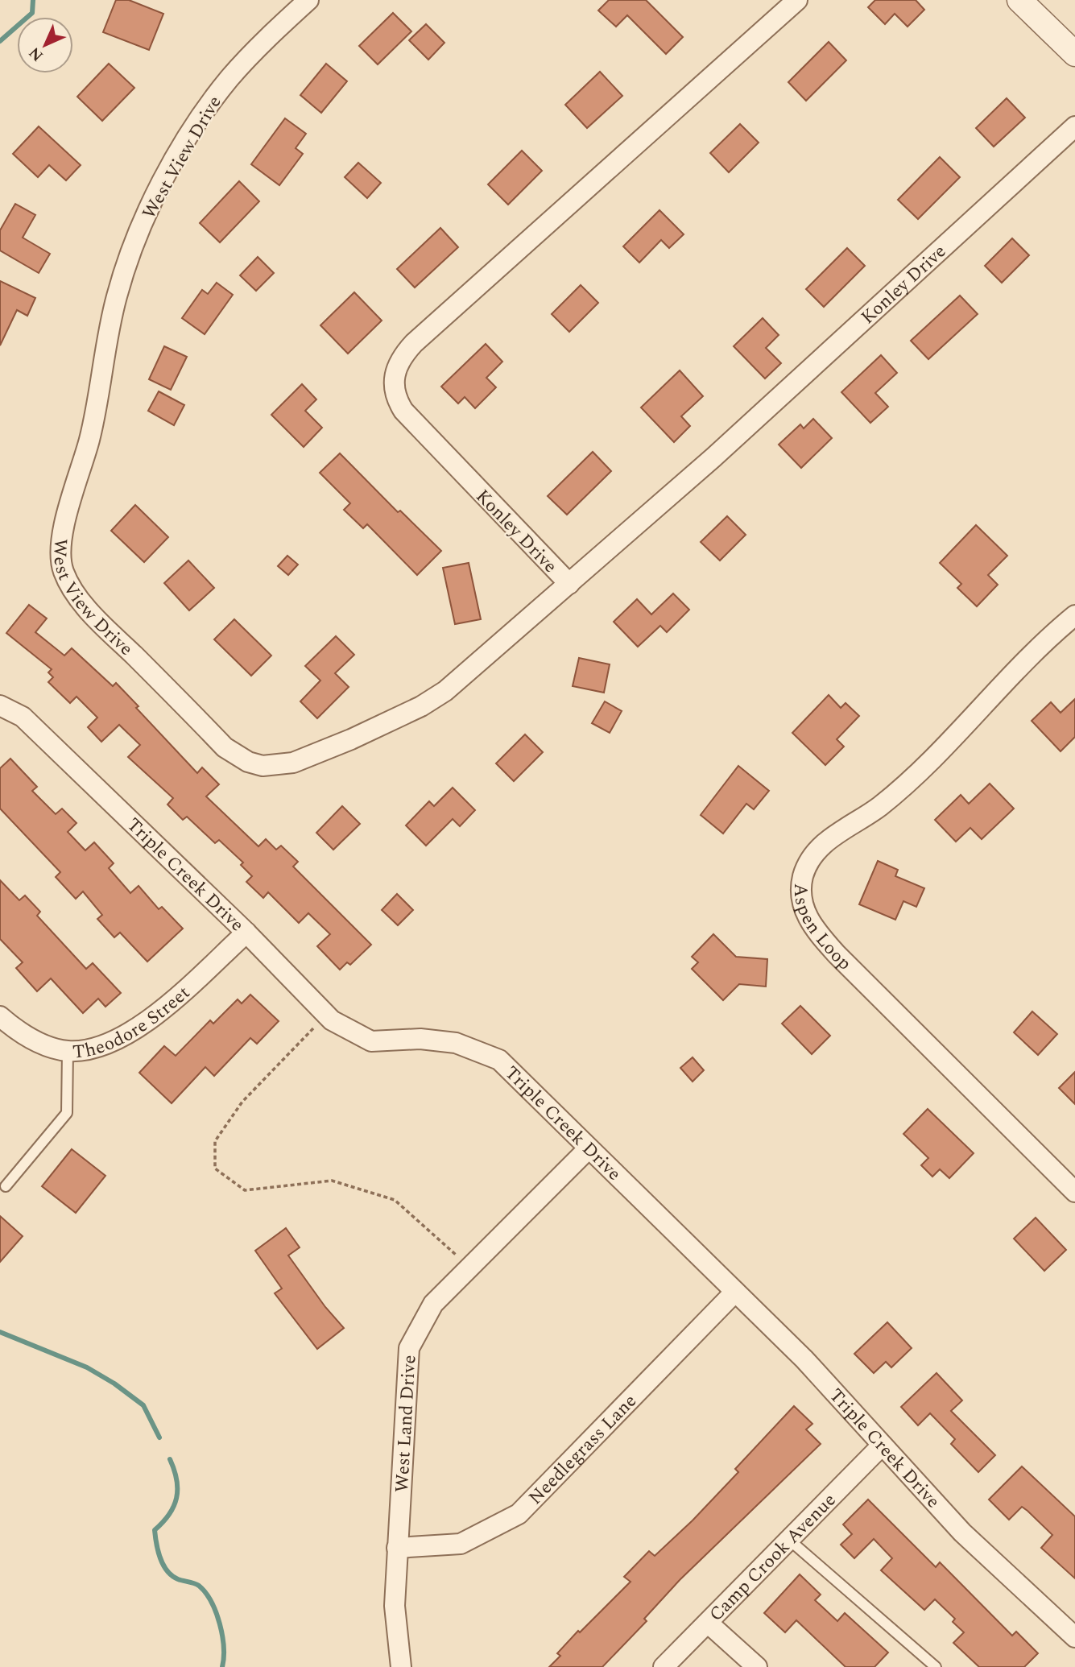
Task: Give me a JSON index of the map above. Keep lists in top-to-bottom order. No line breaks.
{"streets":{"street":["West View Drive","Konley Drive","Triple Creek Drive","Aspen Loop","Theodore Street","West Land Drive","Needlegrass Lane","Camp Crook Avenue"]},"crossings":[["West View Drive","Konley Drive"],["Triple Creek Drive","Theodore Street"],["Triple Creek Drive","West Land Drive"],["Triple Creek Drive","Needlegrass Lane"],["Triple Creek Drive","Camp Crook Avenue"],["West Land Drive","Needlegrass Lane"]],"north":"bottom left"}
